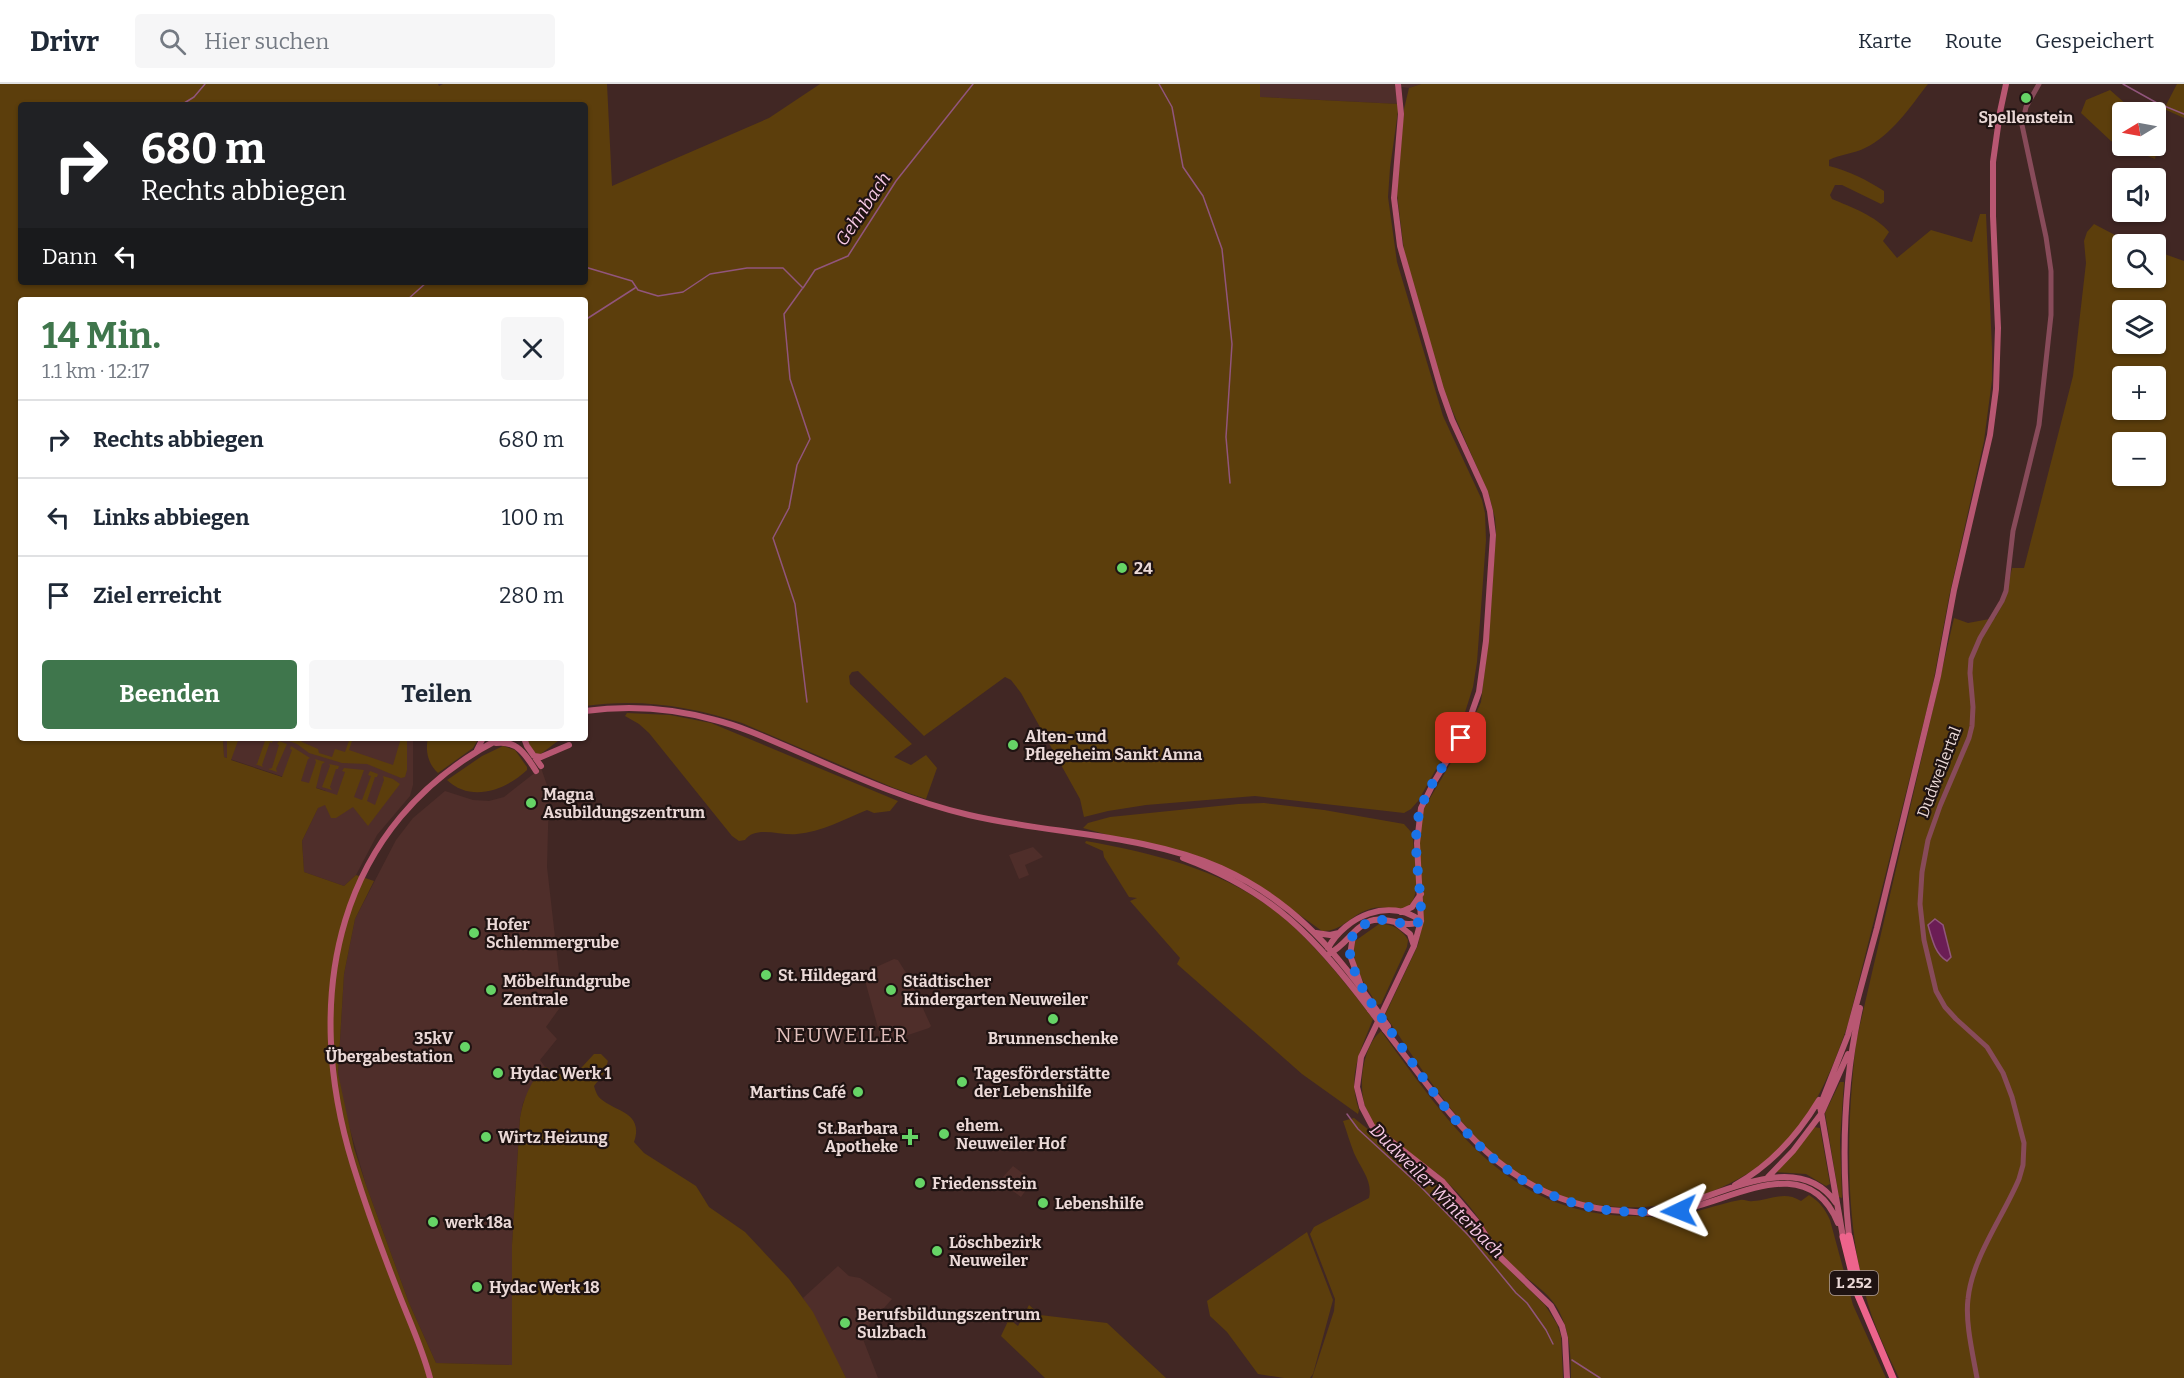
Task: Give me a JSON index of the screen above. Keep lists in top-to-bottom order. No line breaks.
{"streets":{"highway":["L 252"],"street":["Dudweilertal"]},"districts":["NEUWEILER"],"water":["Gehnbach","Dudweiler Winterbach"],"places":{"other":["Spellenstein","24","Alten- und Pflegeheim Sankt Anna","Magna Asubildungszentrum","Hofer Schlemmergrube","St. Hildegard","Möbelfundgrube Zentrale","Städtischer Kindergarten Neuweiler","Brunnenschenke","35kV Übergabestation","Hydac Werk 1","Tagesförderstätte der Lebenshilfe","Martins Café","ehem. Neuweiler Hof","Wirtz Heizung","Friedensstein","Lebenshilfe","werk 18a","Löschbezirk Neuweiler","Hydac Werk 18","Berufsbildungszentrum Sulzbach"],"health":["St.Barbara Apotheke"]},"north":"left","page":{"header":"Drivr","search":"Hier suchen","nav":["Karte","Route","Gespeichert"],"map_buttons":["+","−"],"turn":["680 m","Rechts abbiegen"],"then":"Dann","heading":["14 Min.","1.1 km · 12:17"],"list":[{"name":"Rechts abbiegen","value":"680 m"},{"name":"Links abbiegen","value":"100 m"},{"name":"Ziel erreicht","value":"280 m"}],"buttons":["Beenden","Teilen"]}}
